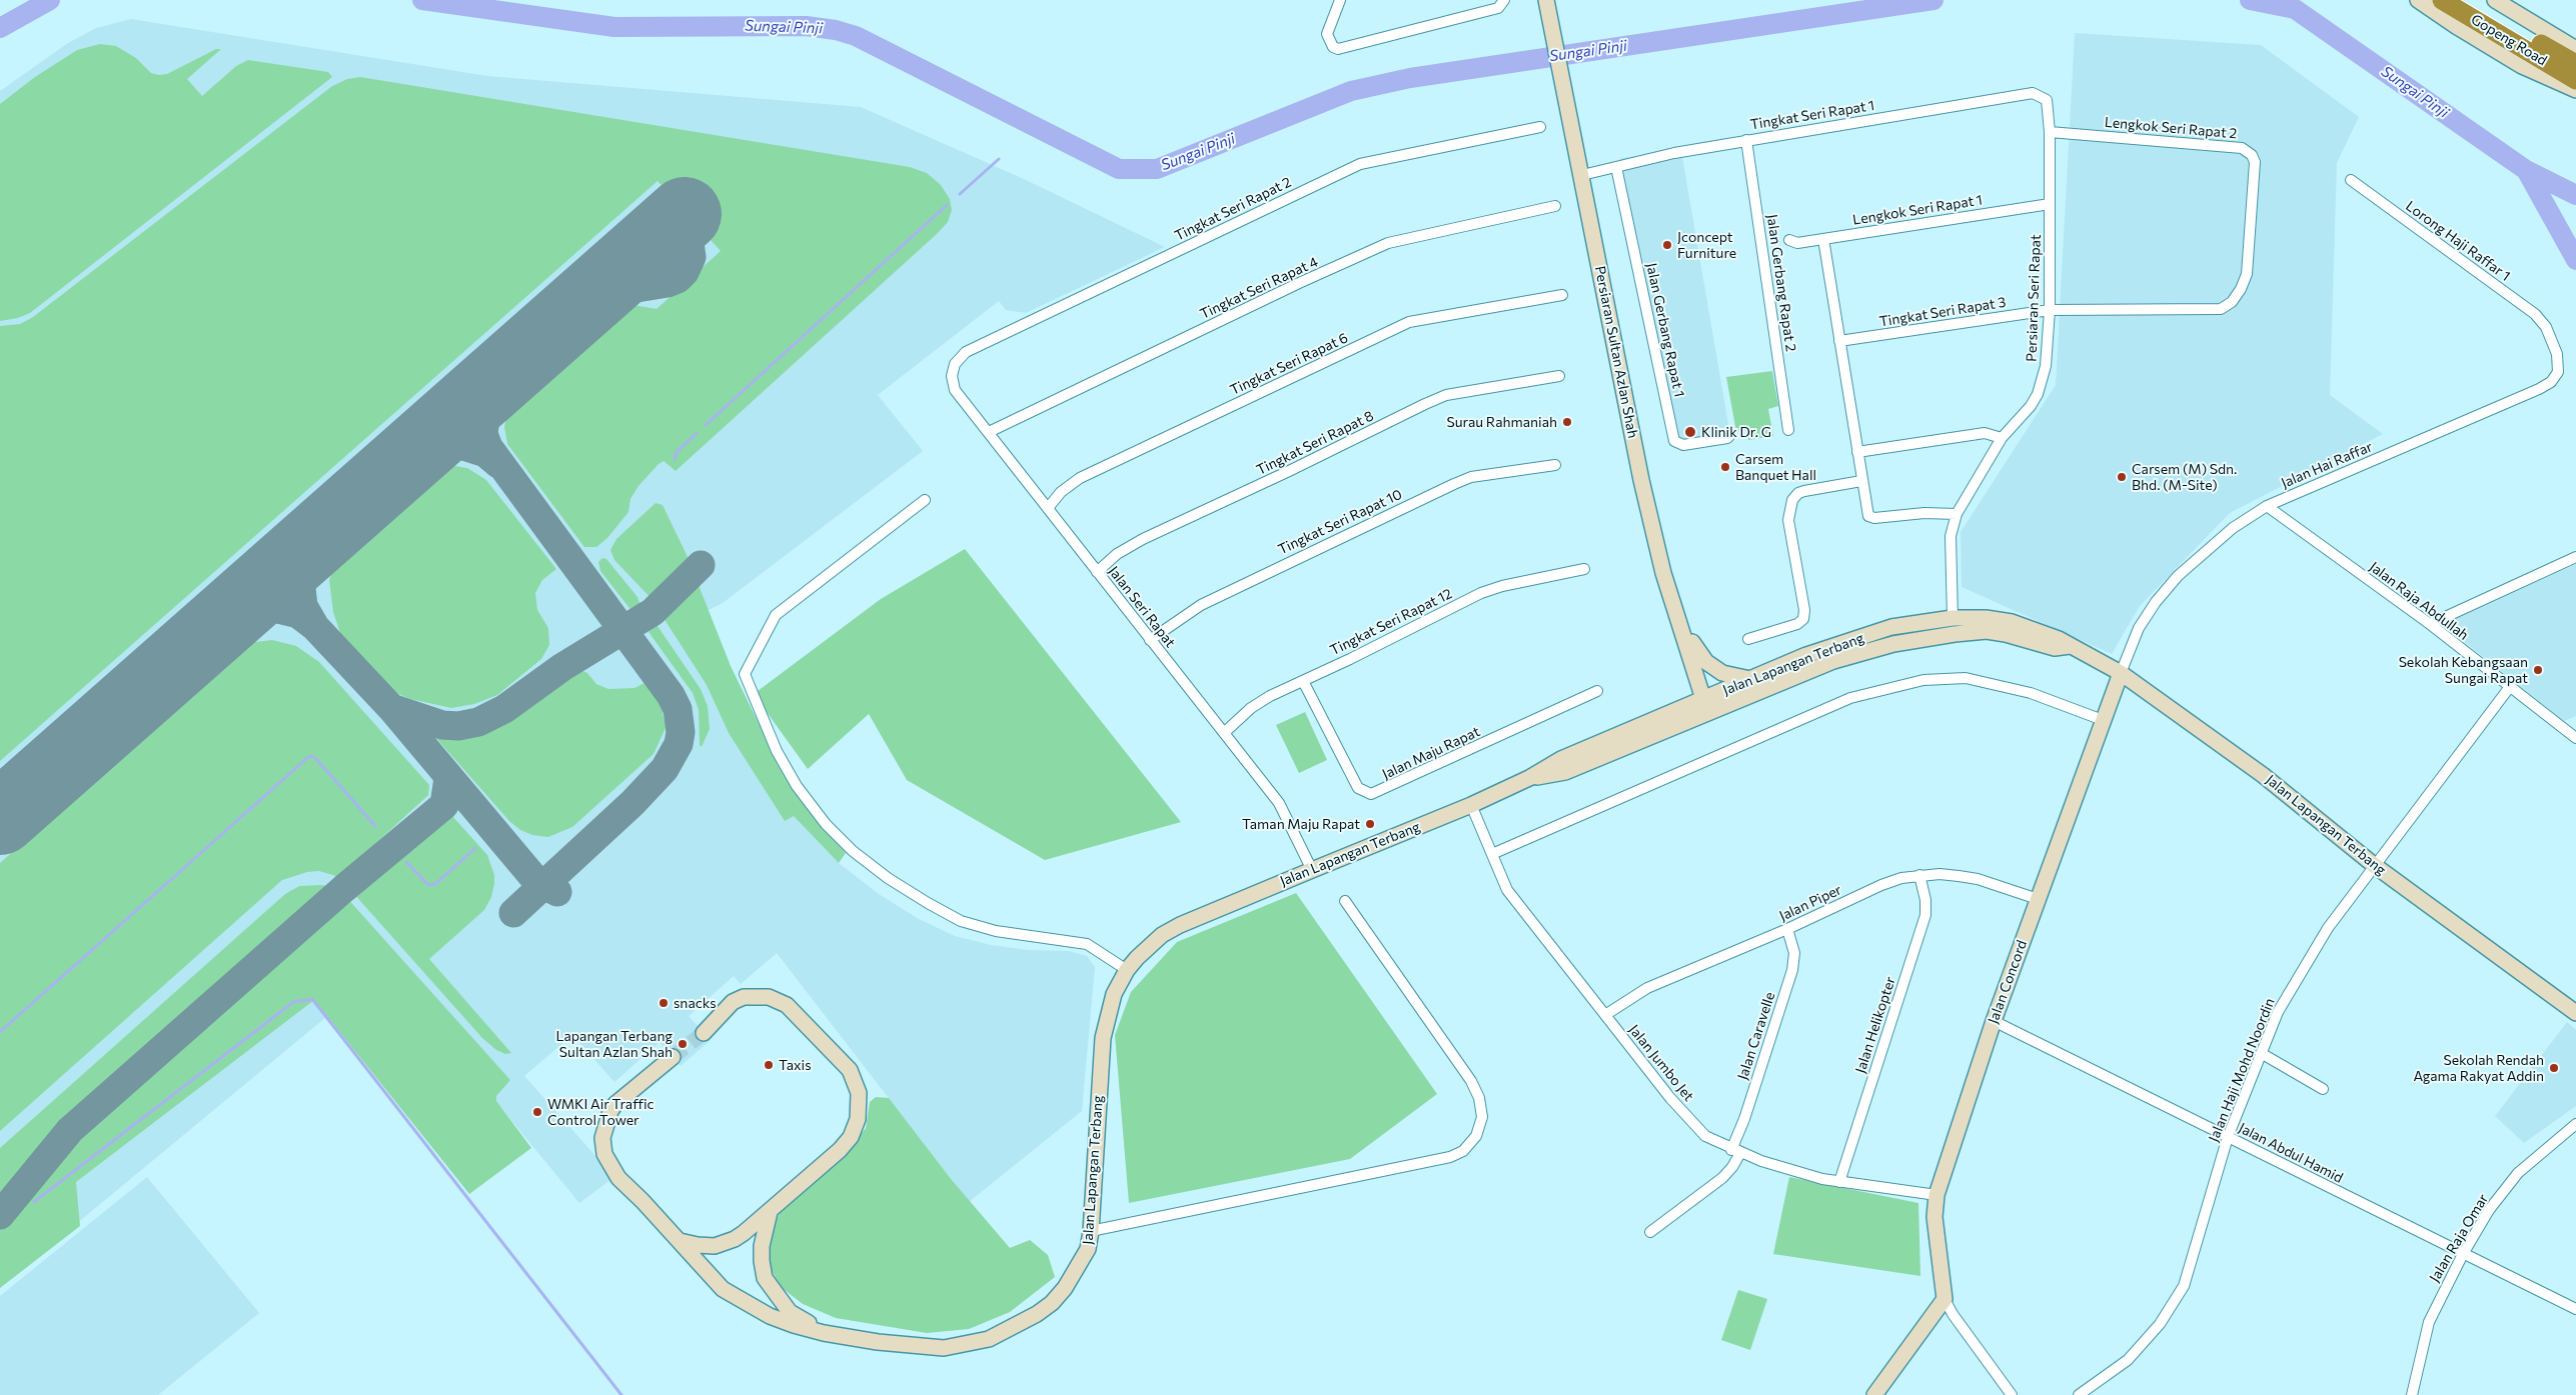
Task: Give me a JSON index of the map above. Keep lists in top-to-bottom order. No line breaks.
{"streets":{"highway":["Gopeng Road"],"street":["Tingkat Seri Rapat 1","Lengkok Seri Rapat 2","Tingkat Seri Rapat 2","Lengkok Seri Rapat 1","Lorong Haji Raffar 1","Jalan Gerbang Rapat 2","Tingkat Seri Rapat 4","Persiaran Seri Rapat","Tingkat Seri Rapat 3","Jalan Gerbang Rapat 1","Persiaran Sultan Azlan Shah","Tingkat Seri Rapat 6","Tingkat Seri Rapat 8","Jalan Hai Raffar","Tingkat Seri Rapat 10","Jalan Raja Abdullah","Jalan Seri Rapat","Tingkat Seri Rapat 12","Jalan Lapangan Terbang","Jalan Maju Rapat","Jalan Piper","Jalan Concord","Jalan Helikopter","Jalan Caravelle","Jalan Jumbo Jet","Jalan Haji Mohd Noordin","Jalan Abdul Hamid","Jalan Raja Omar"]},"crossings":[["Tingkat Seri Rapat 1","Jalan Gerbang Rapat 2"],["Tingkat Seri Rapat 1","Persiaran Seri Rapat"],["Tingkat Seri Rapat 1","Jalan Gerbang Rapat 1"],["Tingkat Seri Rapat 1","Persiaran Sultan Azlan Shah"],["Lengkok Seri Rapat 2","Persiaran Seri Rapat"],["Lengkok Seri Rapat 2","Tingkat Seri Rapat 3"],["Tingkat Seri Rapat 2","Jalan Seri Rapat"],["Lengkok Seri Rapat 1","Persiaran Seri Rapat"],["Lorong Haji Raffar 1","Jalan Hai Raffar"],["Tingkat Seri Rapat 4","Jalan Seri Rapat"],["Persiaran Seri Rapat","Tingkat Seri Rapat 3"],["Persiaran Seri Rapat","Jalan Lapangan Terbang"],["Persiaran Sultan Azlan Shah","Jalan Lapangan Terbang"],["Tingkat Seri Rapat 6","Jalan Seri Rapat"],["Tingkat Seri Rapat 8","Jalan Seri Rapat"],["Jalan Hai Raffar","Jalan Raja Abdullah"],["Jalan Hai Raffar","Jalan Lapangan Terbang"],["Jalan Hai Raffar","Jalan Concord"],["Tingkat Seri Rapat 10","Jalan Seri Rapat"],["Jalan Raja Abdullah","Jalan Haji Mohd Noordin"],["Jalan Seri Rapat","Tingkat Seri Rapat 12"],["Jalan Seri Rapat","Jalan Lapangan Terbang"],["Tingkat Seri Rapat 12","Jalan Maju Rapat"],["Jalan Lapangan Terbang","Jalan Concord"],["Jalan Lapangan Terbang","Jalan Jumbo Jet"],["Jalan Lapangan Terbang","Jalan Haji Mohd Noordin"],["Jalan Piper","Jalan Concord"],["Jalan Piper","Jalan Helikopter"],["Jalan Piper","Jalan Caravelle"],["Jalan Piper","Jalan Jumbo Jet"],["Jalan Concord","Jalan Jumbo Jet"],["Jalan Concord","Jalan Abdul Hamid"],["Jalan Helikopter","Jalan Jumbo Jet"],["Jalan Caravelle","Jalan Jumbo Jet"],["Jalan Haji Mohd Noordin","Jalan Abdul Hamid"],["Jalan Abdul Hamid","Jalan Raja Omar"]],"water":["Sungai Pinji"],"places":["Jconcept Furniture","Surau Rahmaniah","Klinik Dr. G","Carsem Banquet Hall","Carsem (M) Sdn. Bhd. (M-Site)","Sekolah Kebangsaan Sungai Rapat","Taman Maju Rapat","snacks","Lapangan Terbang Sultan Azlan Shah","Taxis","Sekolah Rendah Agama Rakyat Addin","WMKI Air Traffic Control Tower"]}
